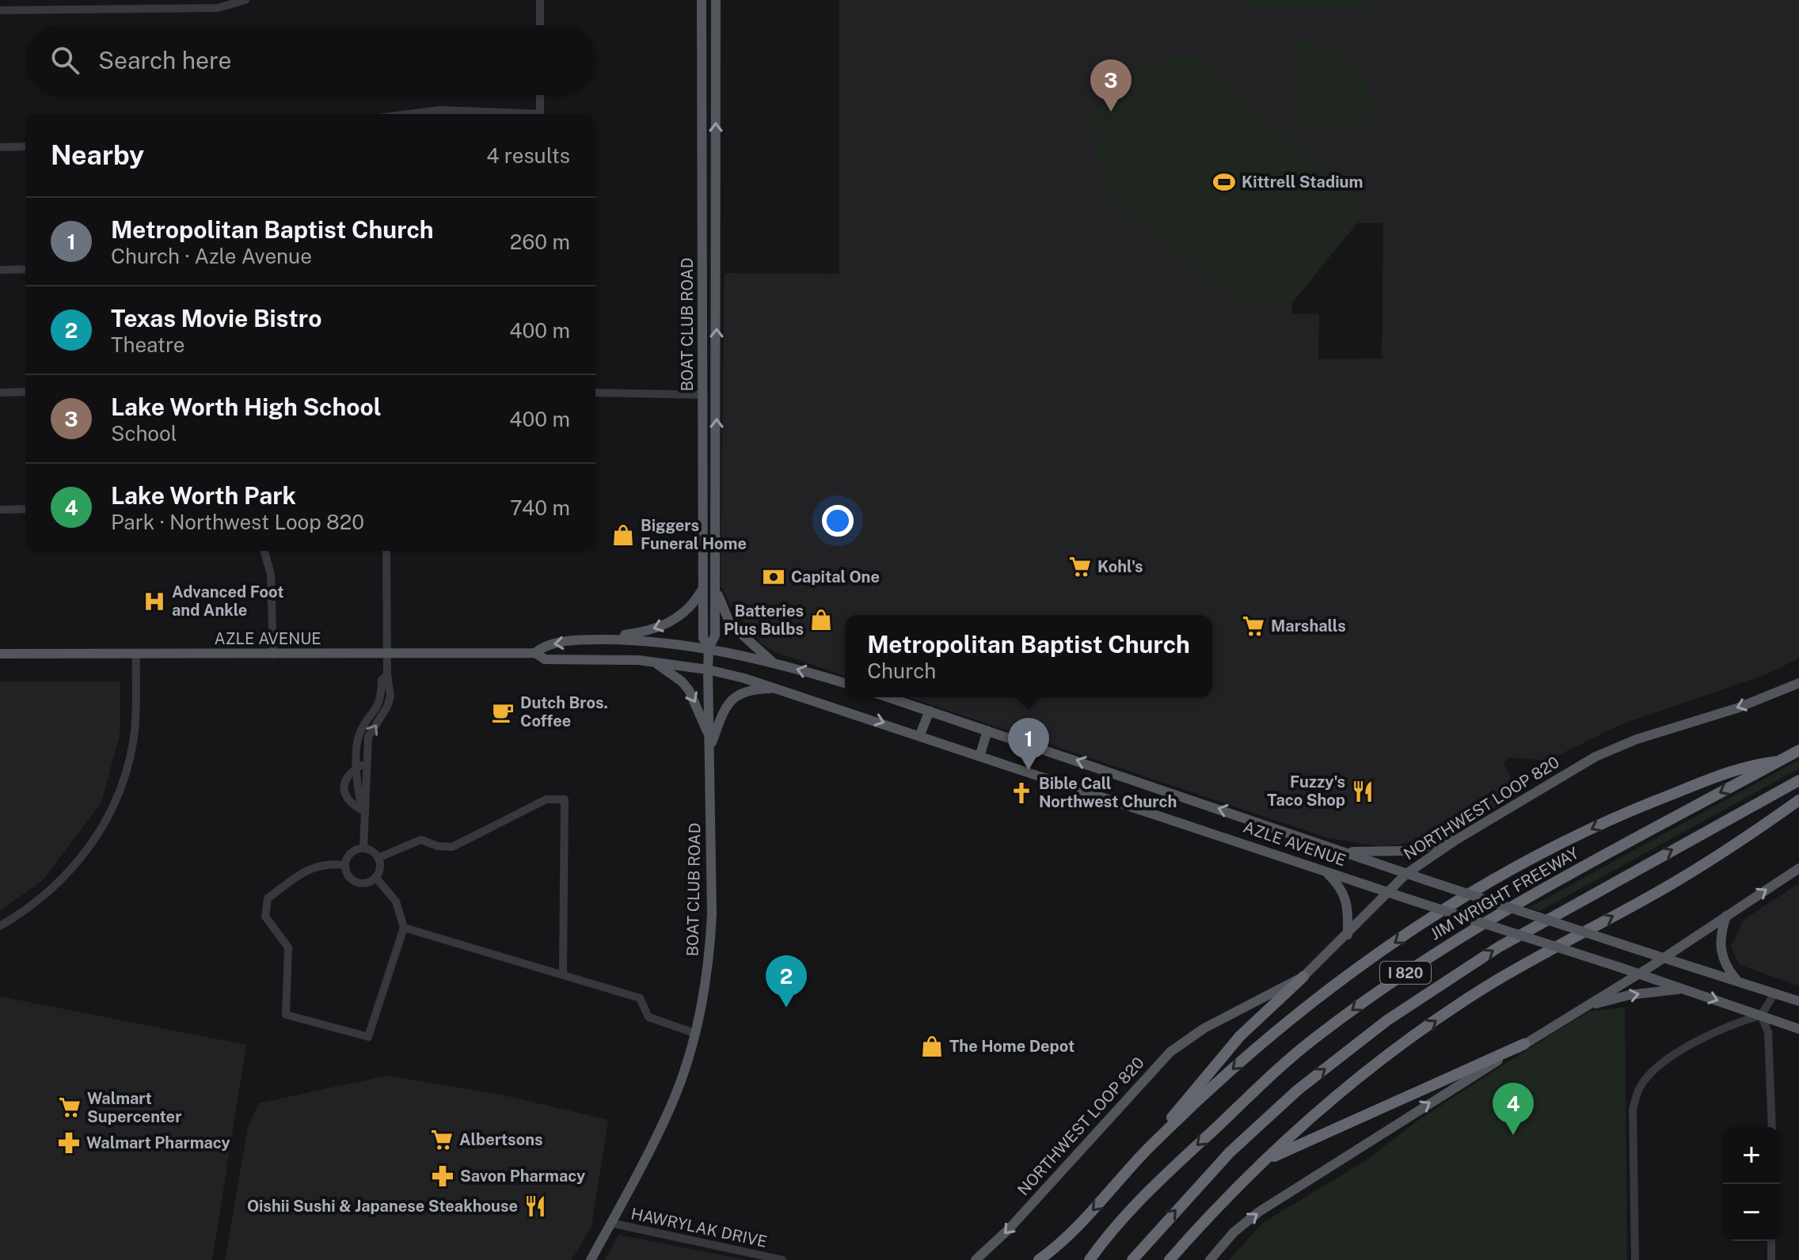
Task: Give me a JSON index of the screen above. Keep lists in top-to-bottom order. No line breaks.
{"streets":{"highway":["JIM WRIGHT FREEWAY","I 820"],"main road":["BOAT CLUB ROAD","AZLE AVENUE","NORTHWEST LOOP 820"],"street":["HAWRYLAK DRIVE"]},"crossings":[["BOAT CLUB ROAD","AZLE AVENUE"],["BOAT CLUB ROAD","HAWRYLAK DRIVE"],["AZLE AVENUE","NORTHWEST LOOP 820"]],"one_way":["NORTHWEST LOOP 820"],"places":{"sports":["Kittrell Stadium"],"shop":["Biggers Funeral Home","Batteries Plus Bulbs","The Home Depot"],"supermarket":["Kohl's","Marshalls","Walmart Supercenter","Albertsons"],"bank":["Capital One"],"hospital":["Advanced Foot and Ankle"],"cafe":["Dutch Bros. Coffee"],"restaurant":["Fuzzy's Taco Shop","Oishii Sushi & Japanese Steakhouse"],"church":["Bible Call Northwest Church"],"pharmacy":["Walmart Pharmacy","Savon Pharmacy"]},"page":{"search":"Search here","pins":["3","1","2","4"],"heading":["Nearby","4 results"],"list":[{"mark":"1","name":"Metropolitan Baptist Church","note":"Church · Azle Avenue","value":"260 m"},{"mark":"2","name":"Texas Movie Bistro","note":"Theatre","value":"400 m"},{"mark":"3","name":"Lake Worth High School","note":"School","value":"400 m"},{"mark":"4","name":"Lake Worth Park","note":"Park · Northwest Loop 820","value":"740 m"}],"popup":["Metropolitan Baptist Church","Church"],"map_buttons":["+","−"]}}
